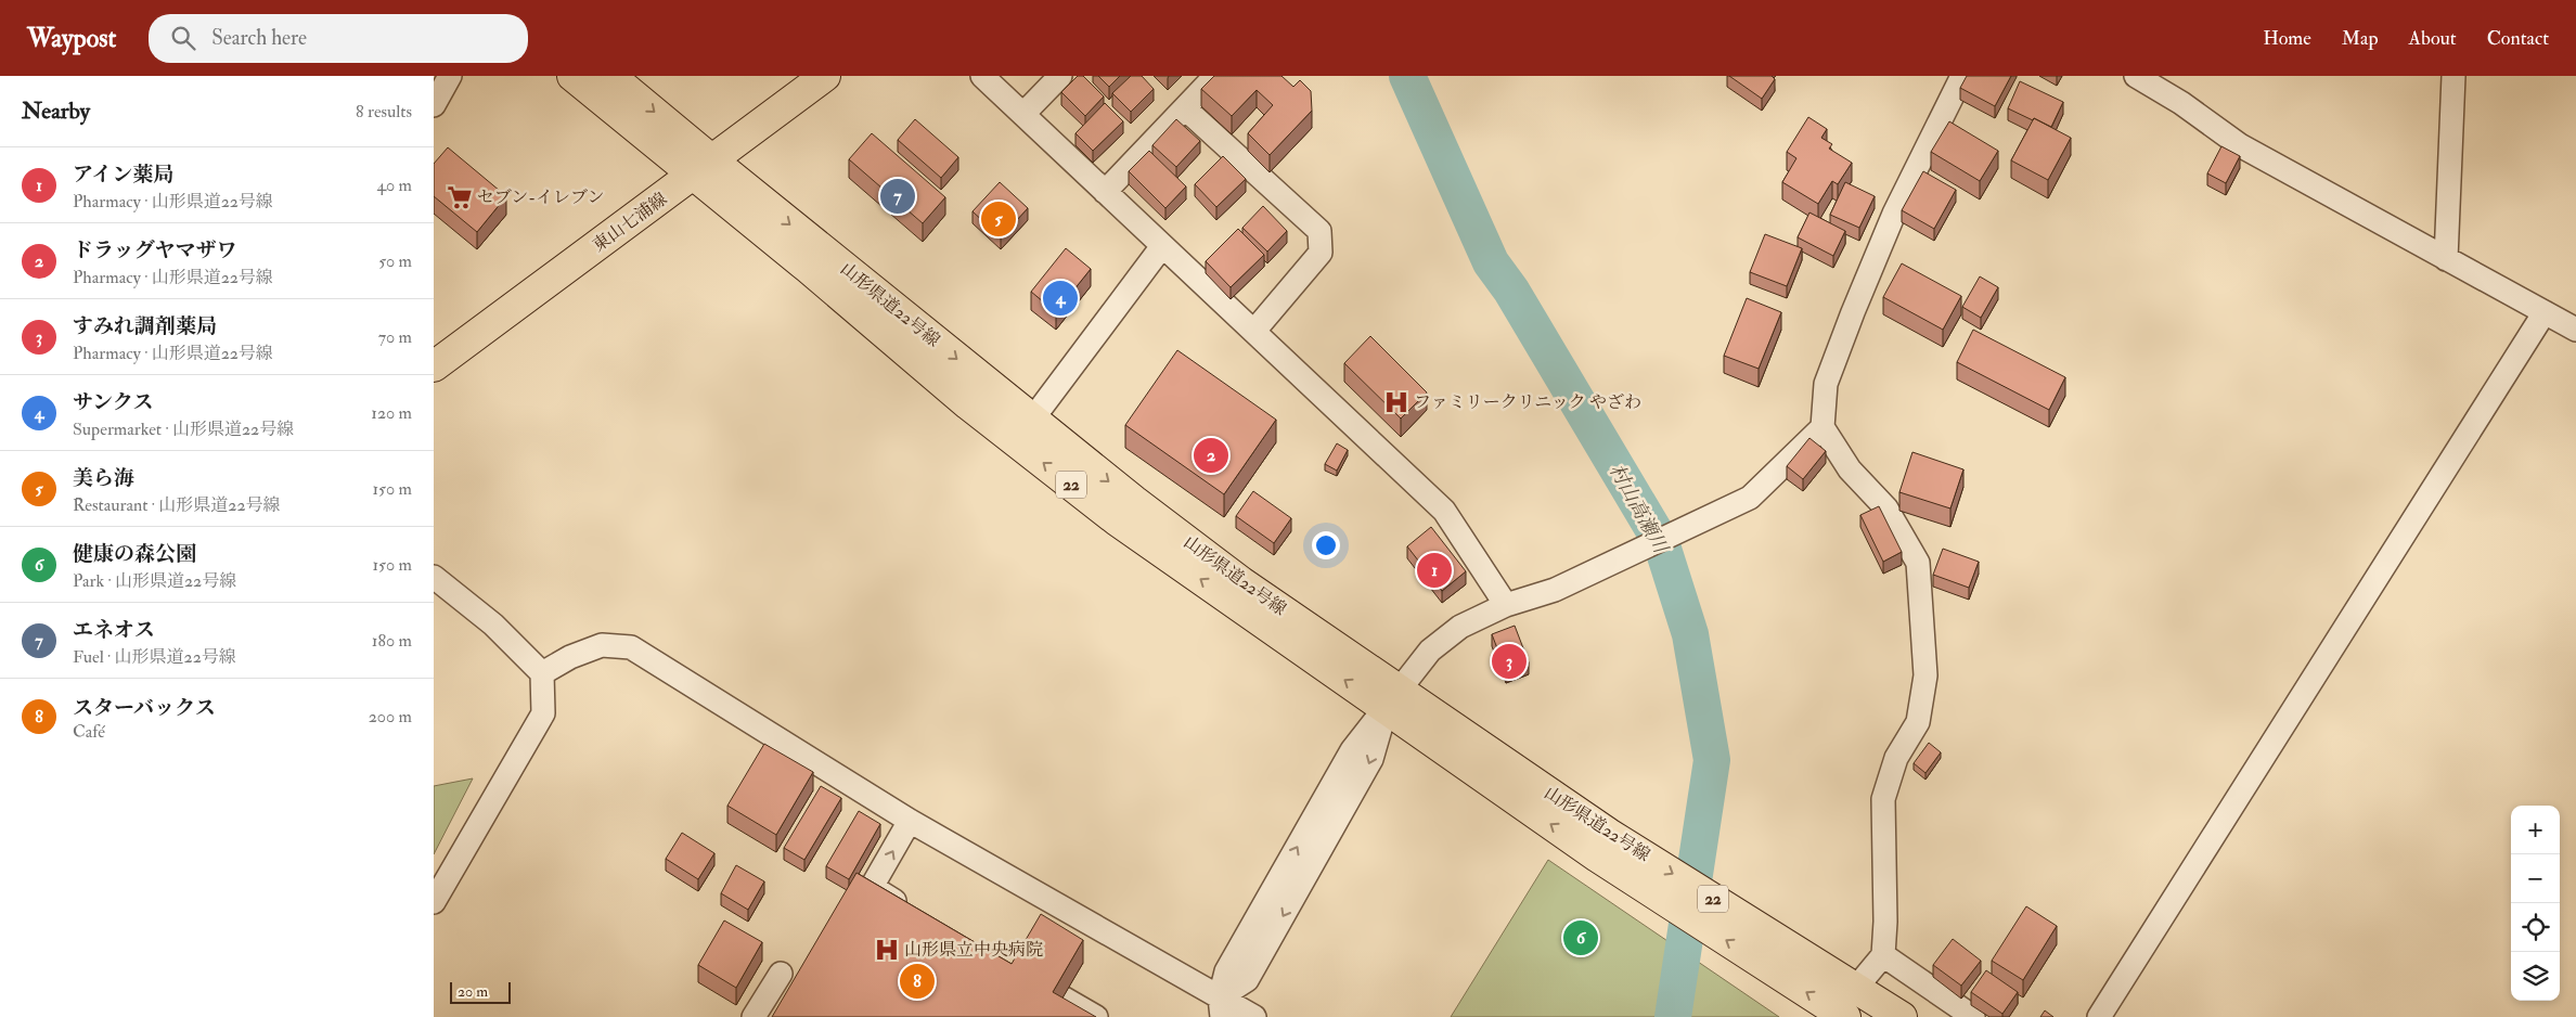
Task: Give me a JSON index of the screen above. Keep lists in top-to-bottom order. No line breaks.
{"streets":{"main road":["東山七浦線","山形県道22号線","22"]},"crossings":[["東山七浦線","山形県道22号線"]],"water":["村山高瀬川"],"places":{"supermarket":["セブン-イレブン"],"hospital":["ファミリークリニック やざわ","山形県立中央病院"]},"scale_bar":"20 m","page":{"header":"Waypost","search":"Search here","nav":["Home","Map","About","Contact"],"heading":["Nearby","8 results"],"list":[{"mark":"1","name":"アイン薬局","note":"Pharmacy · 山形県道22号線","value":"40 m"},{"mark":"2","name":"ドラッグヤマザワ","note":"Pharmacy · 山形県道22号線","value":"50 m"},{"mark":"3","name":"すみれ調剤薬局","note":"Pharmacy · 山形県道22号線","value":"70 m"},{"mark":"4","name":"サンクス","note":"Supermarket · 山形県道22号線","value":"120 m"},{"mark":"5","name":"美ら海","note":"Restaurant · 山形県道22号線","value":"150 m"},{"mark":"6","name":"健康の森公園","note":"Park · 山形県道22号線","value":"150 m"},{"mark":"7","name":"エネオス","note":"Fuel · 山形県道22号線","value":"180 m"},{"mark":"8","name":"スターバックス","note":"Café","value":"200 m"}],"pins":["7","5","4","2","1","3","6","8"],"map_buttons":["+","−"],"scale":"20 m"}}
